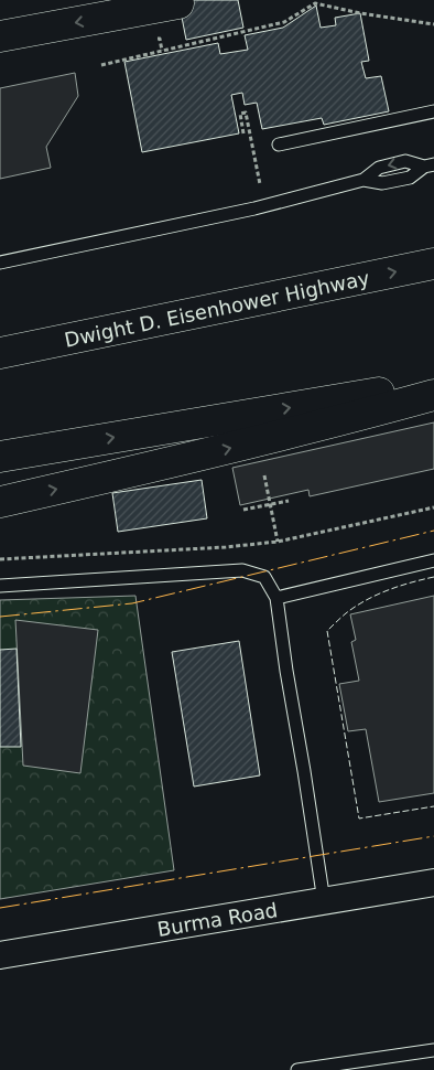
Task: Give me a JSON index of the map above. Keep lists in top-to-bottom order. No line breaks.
{"streets":{"highway":["Dwight D. Eisenhower Highway"],"street":["Burma Road"]}}
